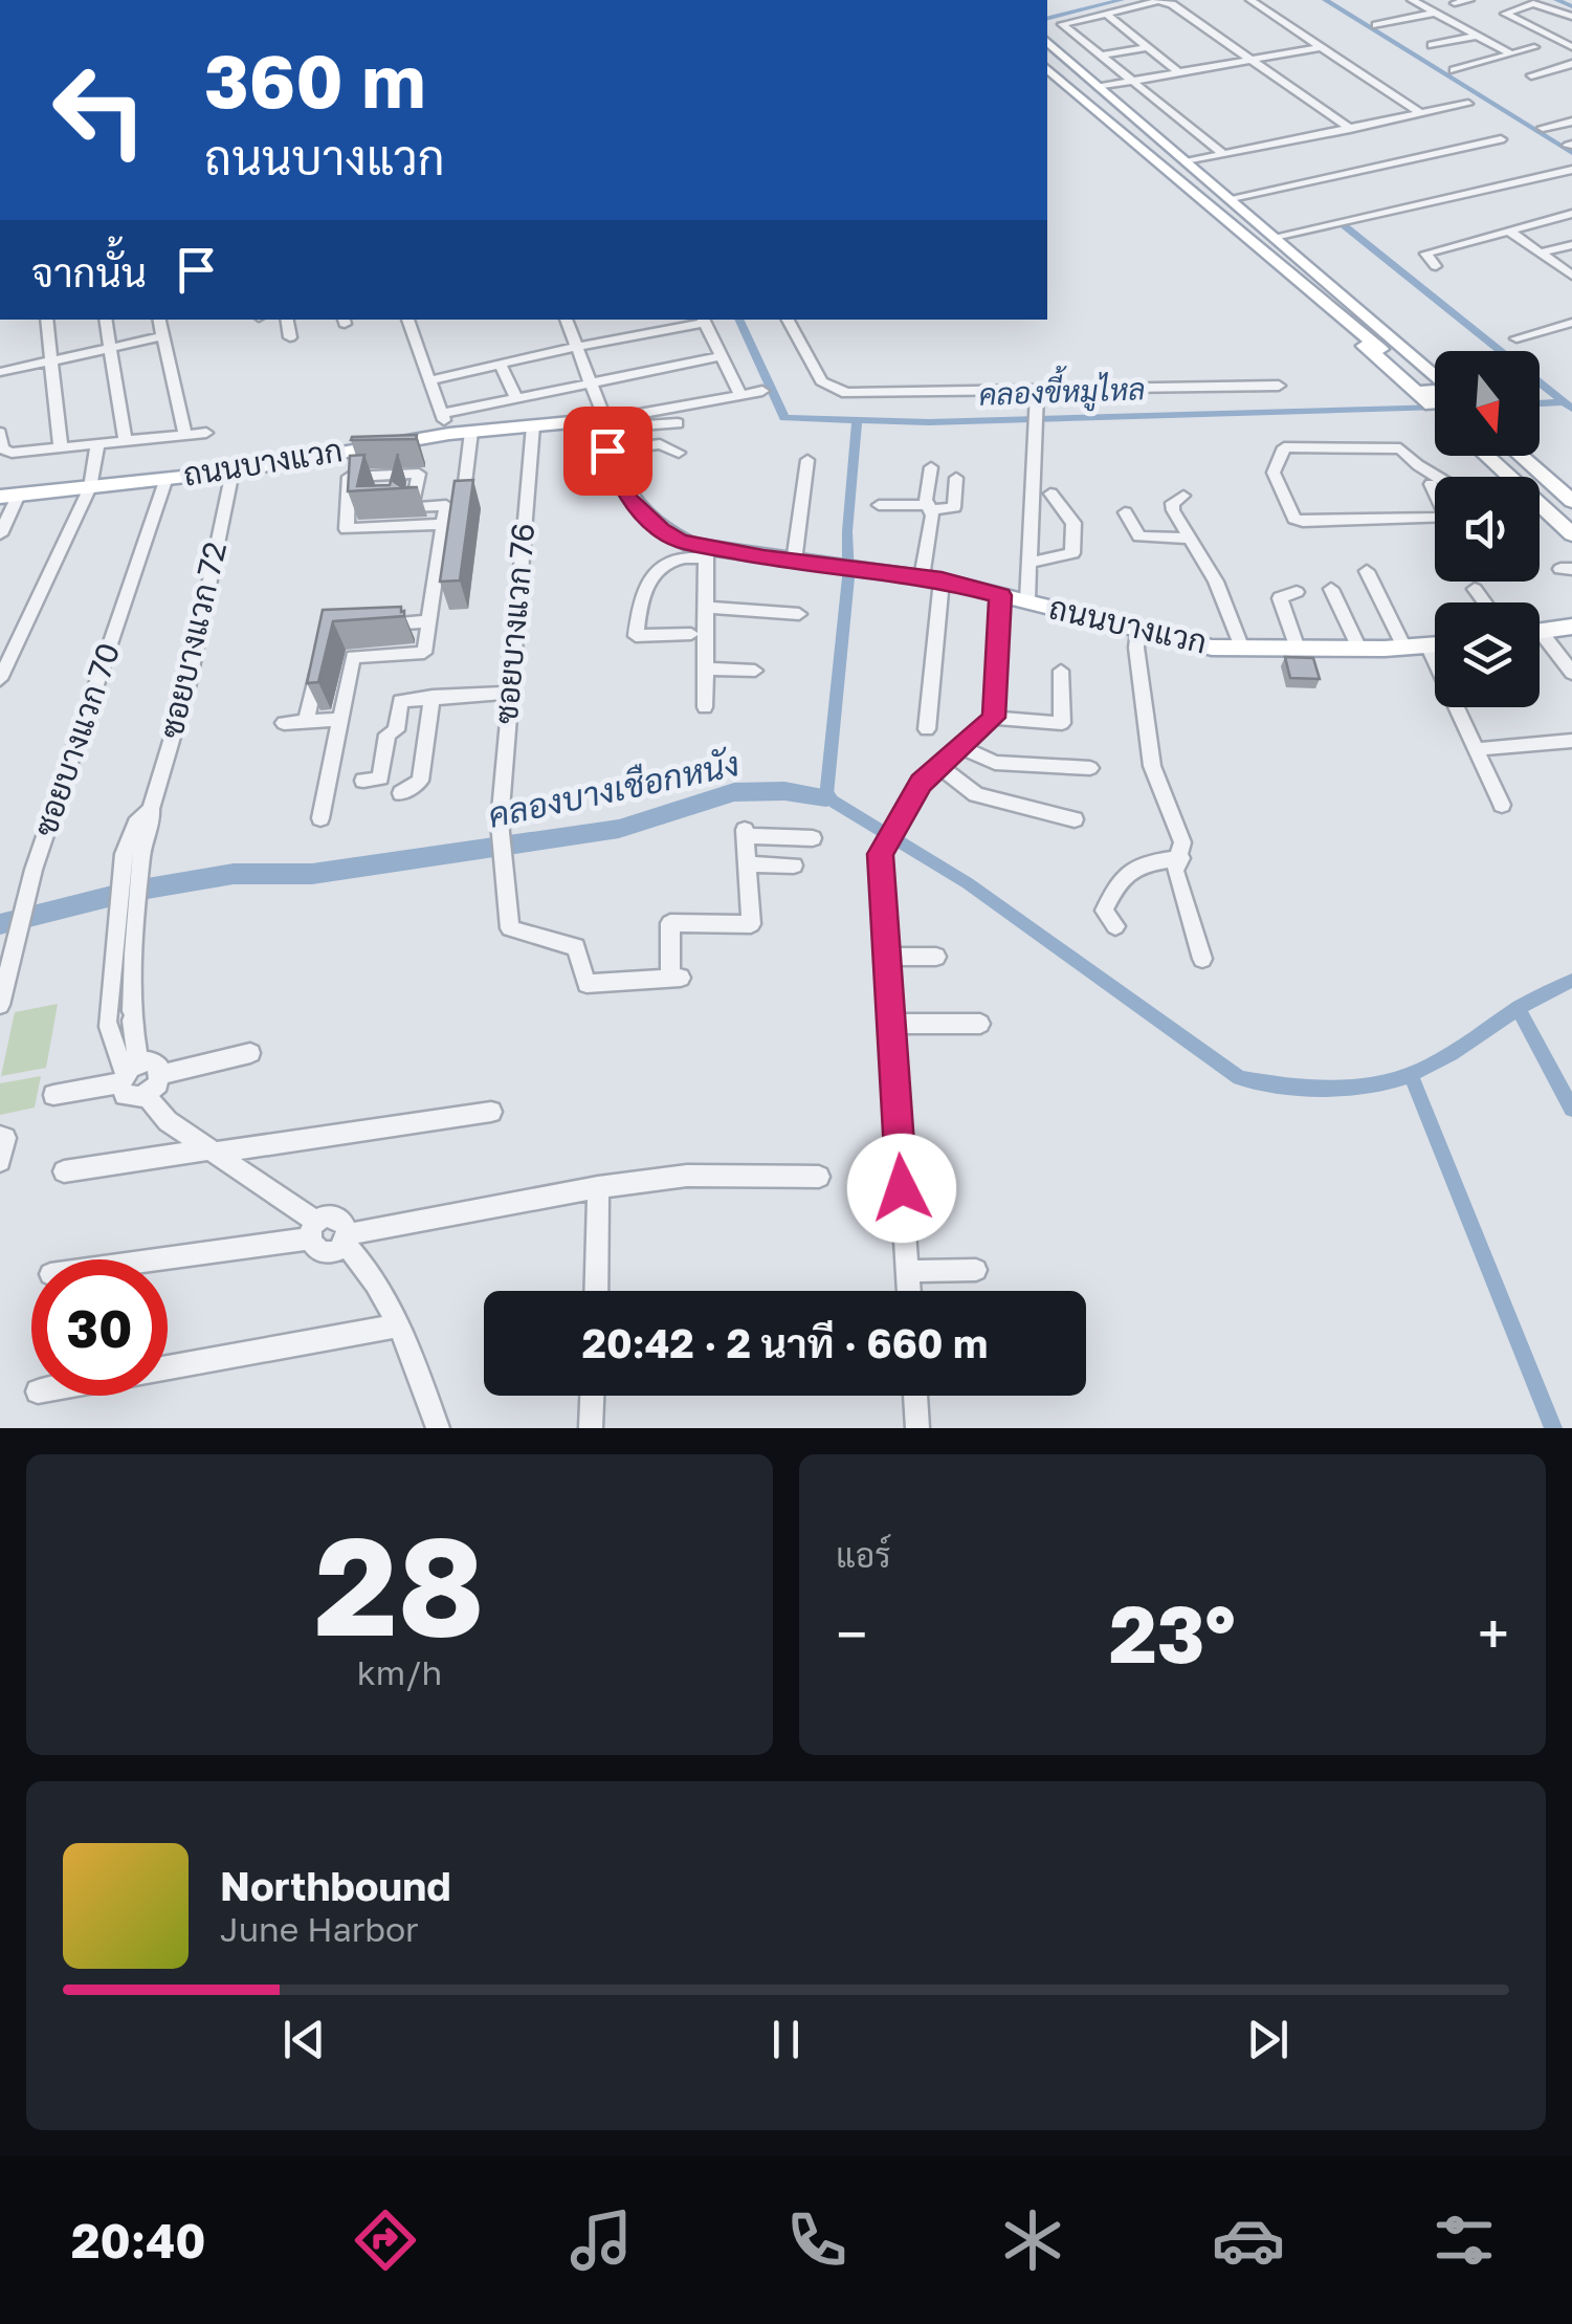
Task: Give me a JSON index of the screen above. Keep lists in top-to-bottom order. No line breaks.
{"streets":{"main road":["ถนนบางแวก"],"street":["ซอยบางแวก 76","ซอยบางแวก 72","ซอยบางแวก 70"]},"crossings":[["ถนนบางแวก","ซอยบางแวก 76"],["ถนนบางแวก","ซอยบางแวก 72"],["ถนนบางแวก","ซอยบางแวก 70"]],"water":["คลองขี้หมูไหล","คลองบางเชือกหนัง"],"north":"bottom","page":{"turn":["360 m","ถนนบางแวก"],"then":"จากนั้น","limit":"30","trip":"20:42 · 2 นาที · 660 m","tile":[["28","km/h"],"แอร์"],"heat":["−","23°","+"],"song":["Northbound","June Harbor"],"tabs":"20:40"}}
